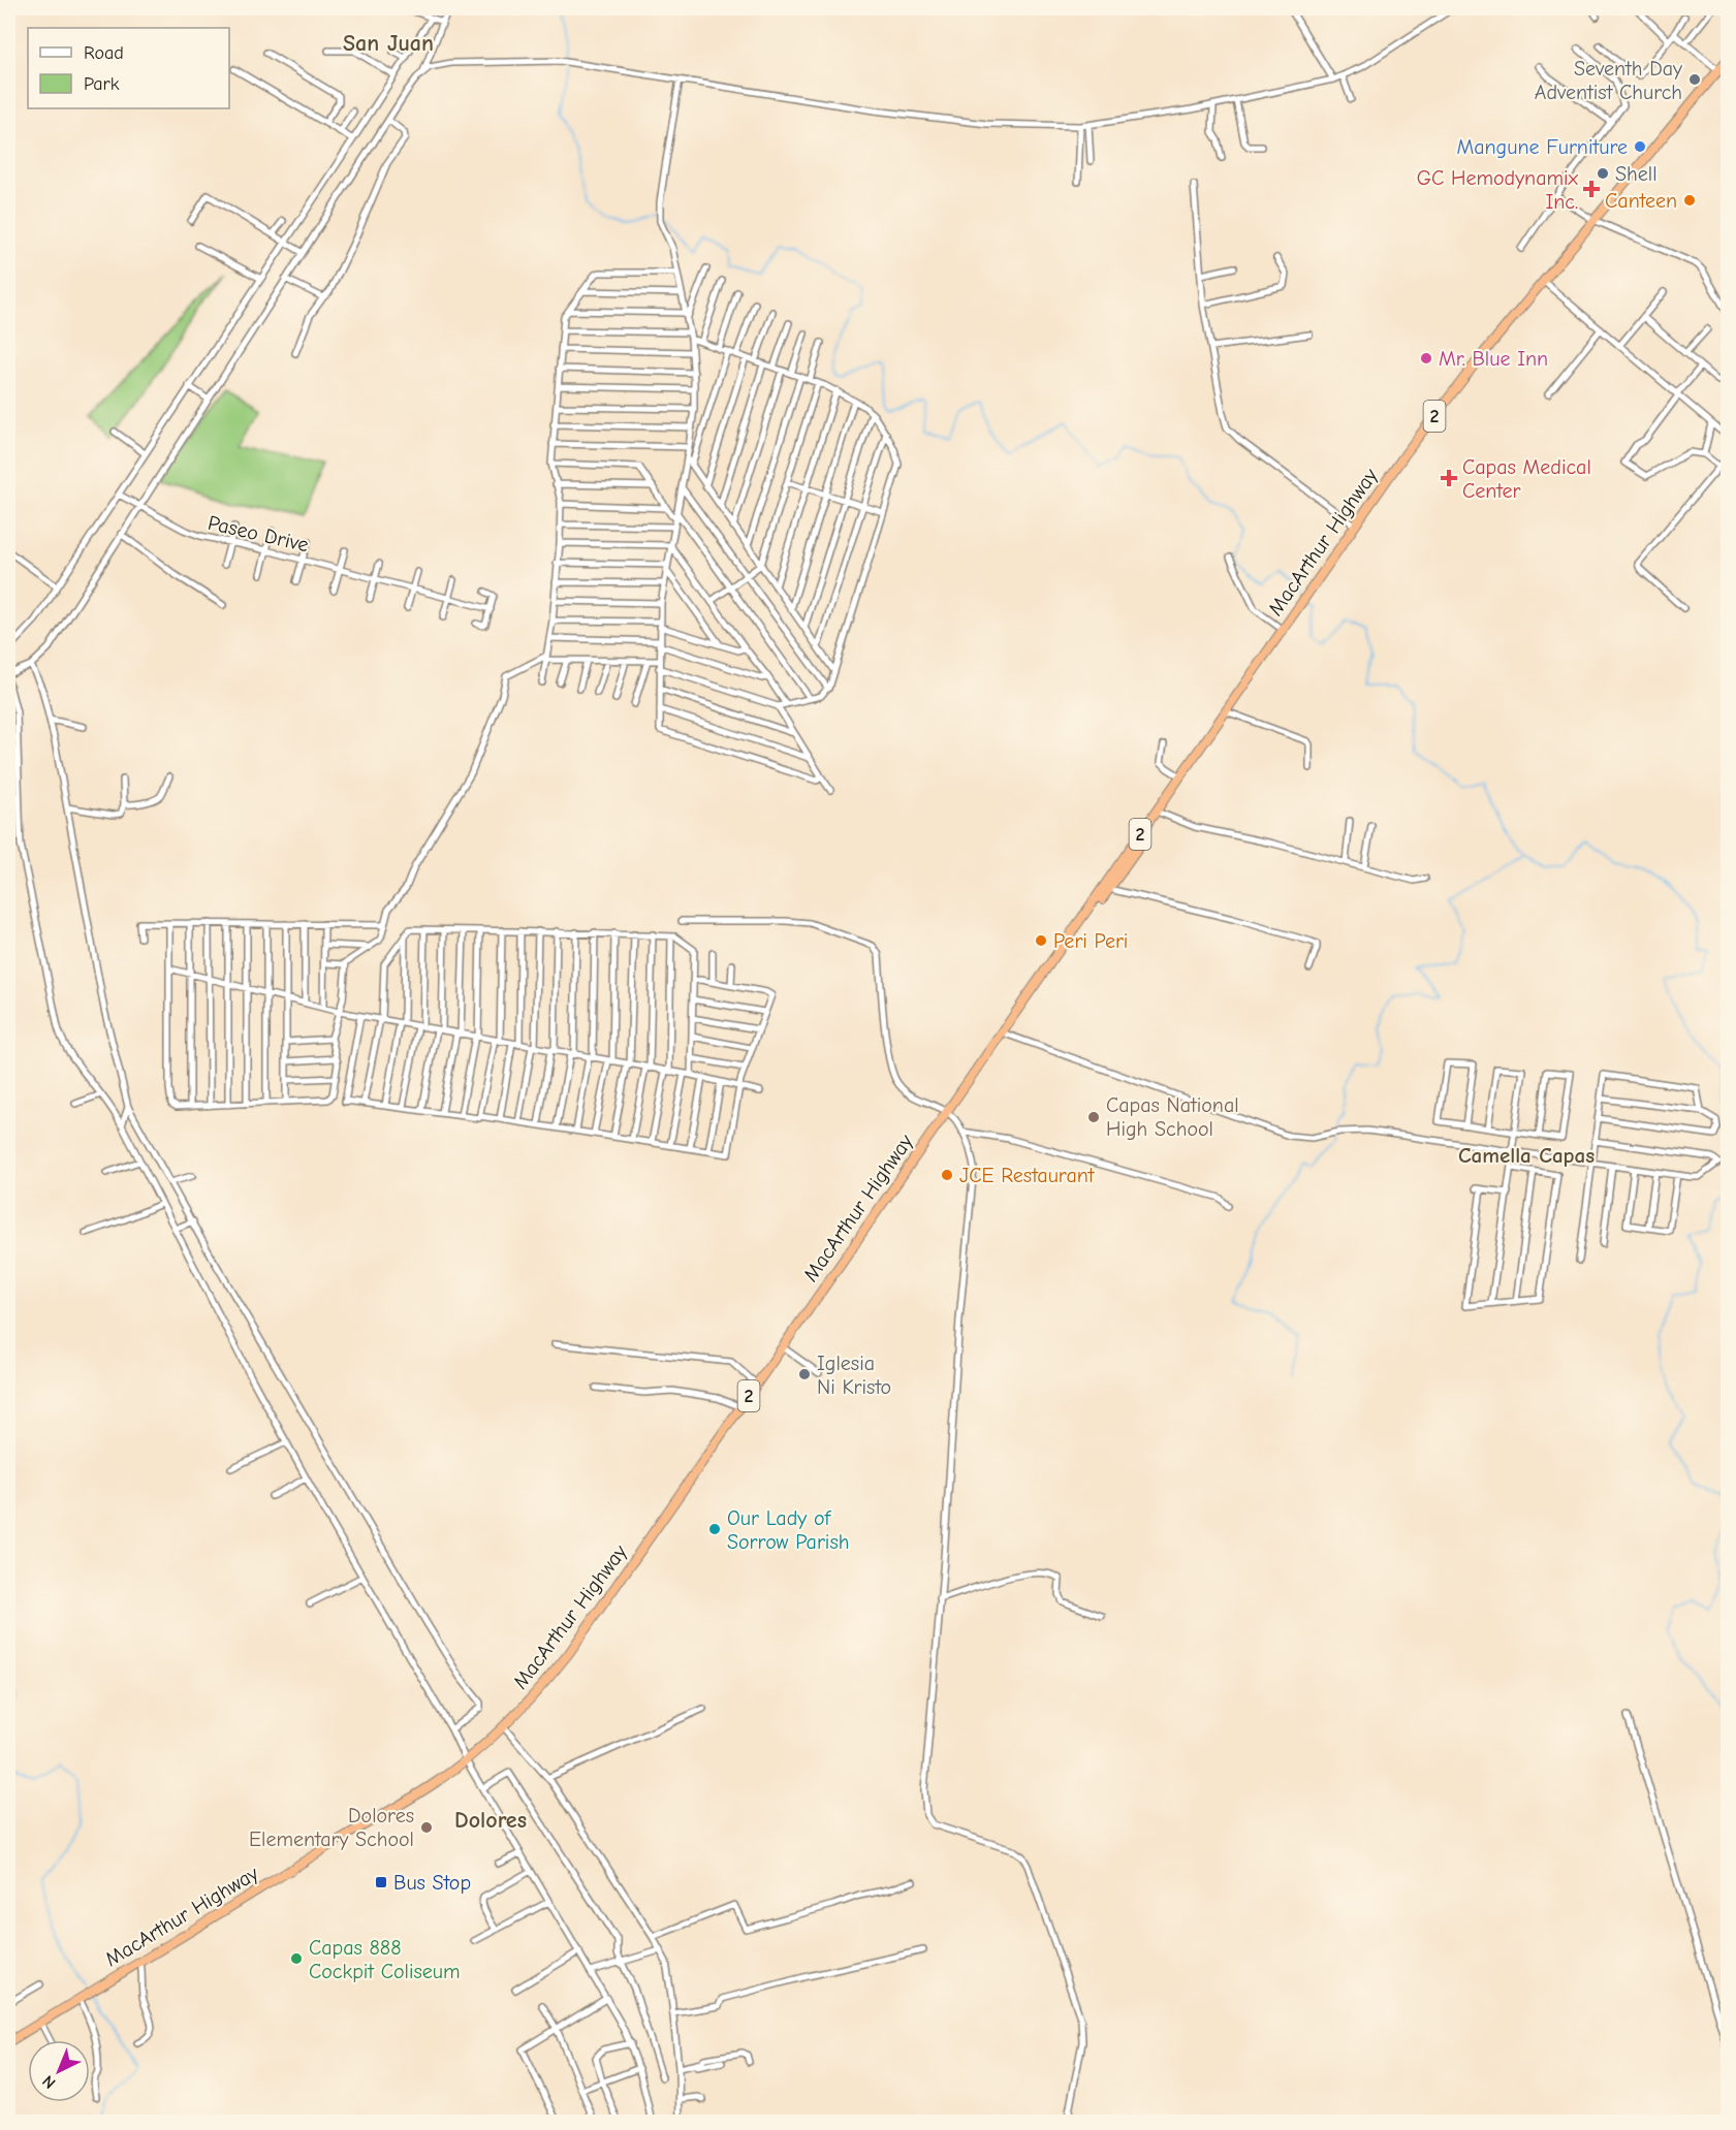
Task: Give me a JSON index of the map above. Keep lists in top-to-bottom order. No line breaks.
{"streets":{"highway":["2","MacArthur Highway"],"street":["Paseo Drive"]},"districts":["San Juan","Camella Capas","Dolores"],"places":{"other":["Seventh Day Adventist Church","Mangune Furniture","Shell","Canteen","Mr. Blue Inn","Peri Peri","Capas National High School","JCE Restaurant","Iglesia Ni Kristo","Our Lady of Sorrow Parish","Dolores Elementary School","Capas 888 Cockpit Coliseum"],"health":["GC Hemodynamix Inc.","Capas Medical Center"],"transit":["Bus Stop"]},"legend":["Road","Park"],"north":"bottom left"}
